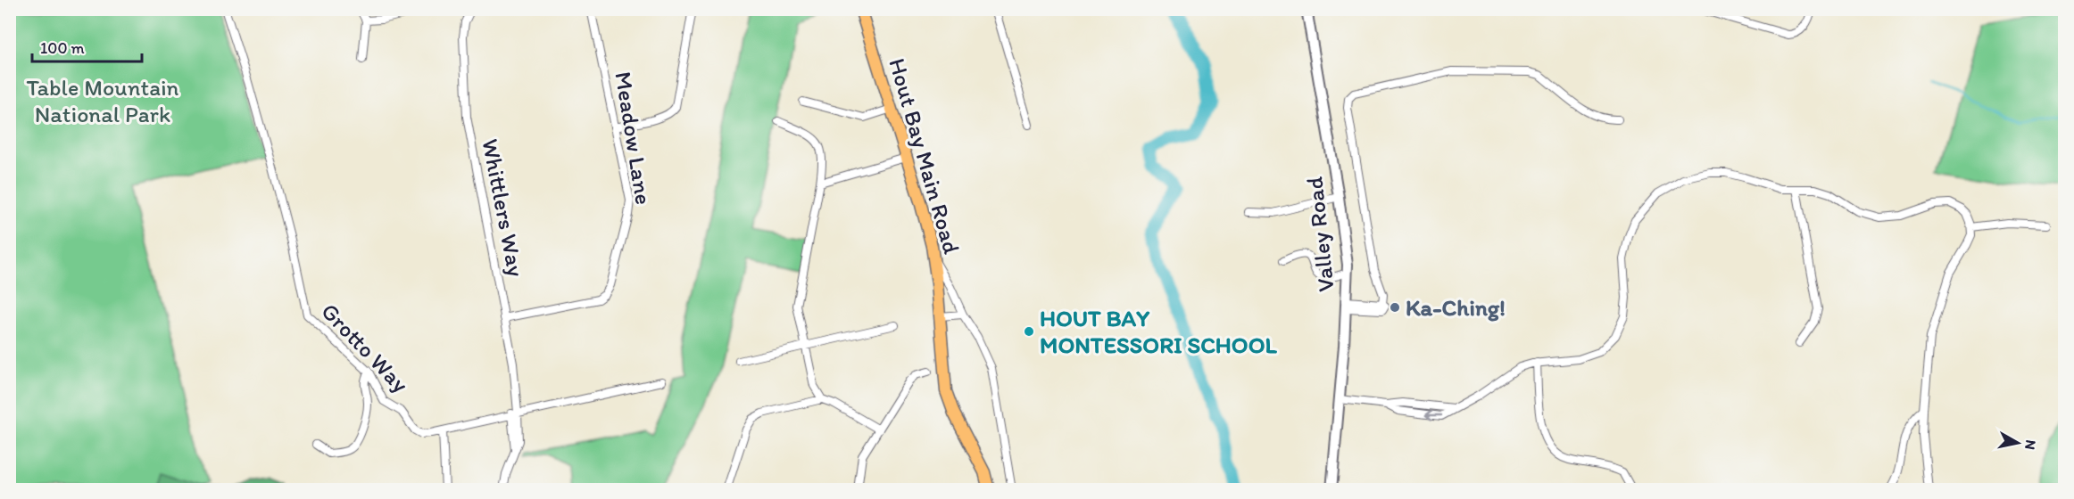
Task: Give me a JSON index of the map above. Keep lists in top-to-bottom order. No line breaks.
{"streets":{"main road":["Hout Bay Main Road"],"street":["Meadow Lane","Whittlers Way","Valley Road","Grotto Way"]},"crossings":[["Meadow Lane","Whittlers Way"],["Whittlers Way","Grotto Way"]],"parks":["Table Mountain National Park"],"places":["Ka-Ching!","HOUT BAY MONTESSORI SCHOOL"],"scale_bar":"100 m","north":"right"}
